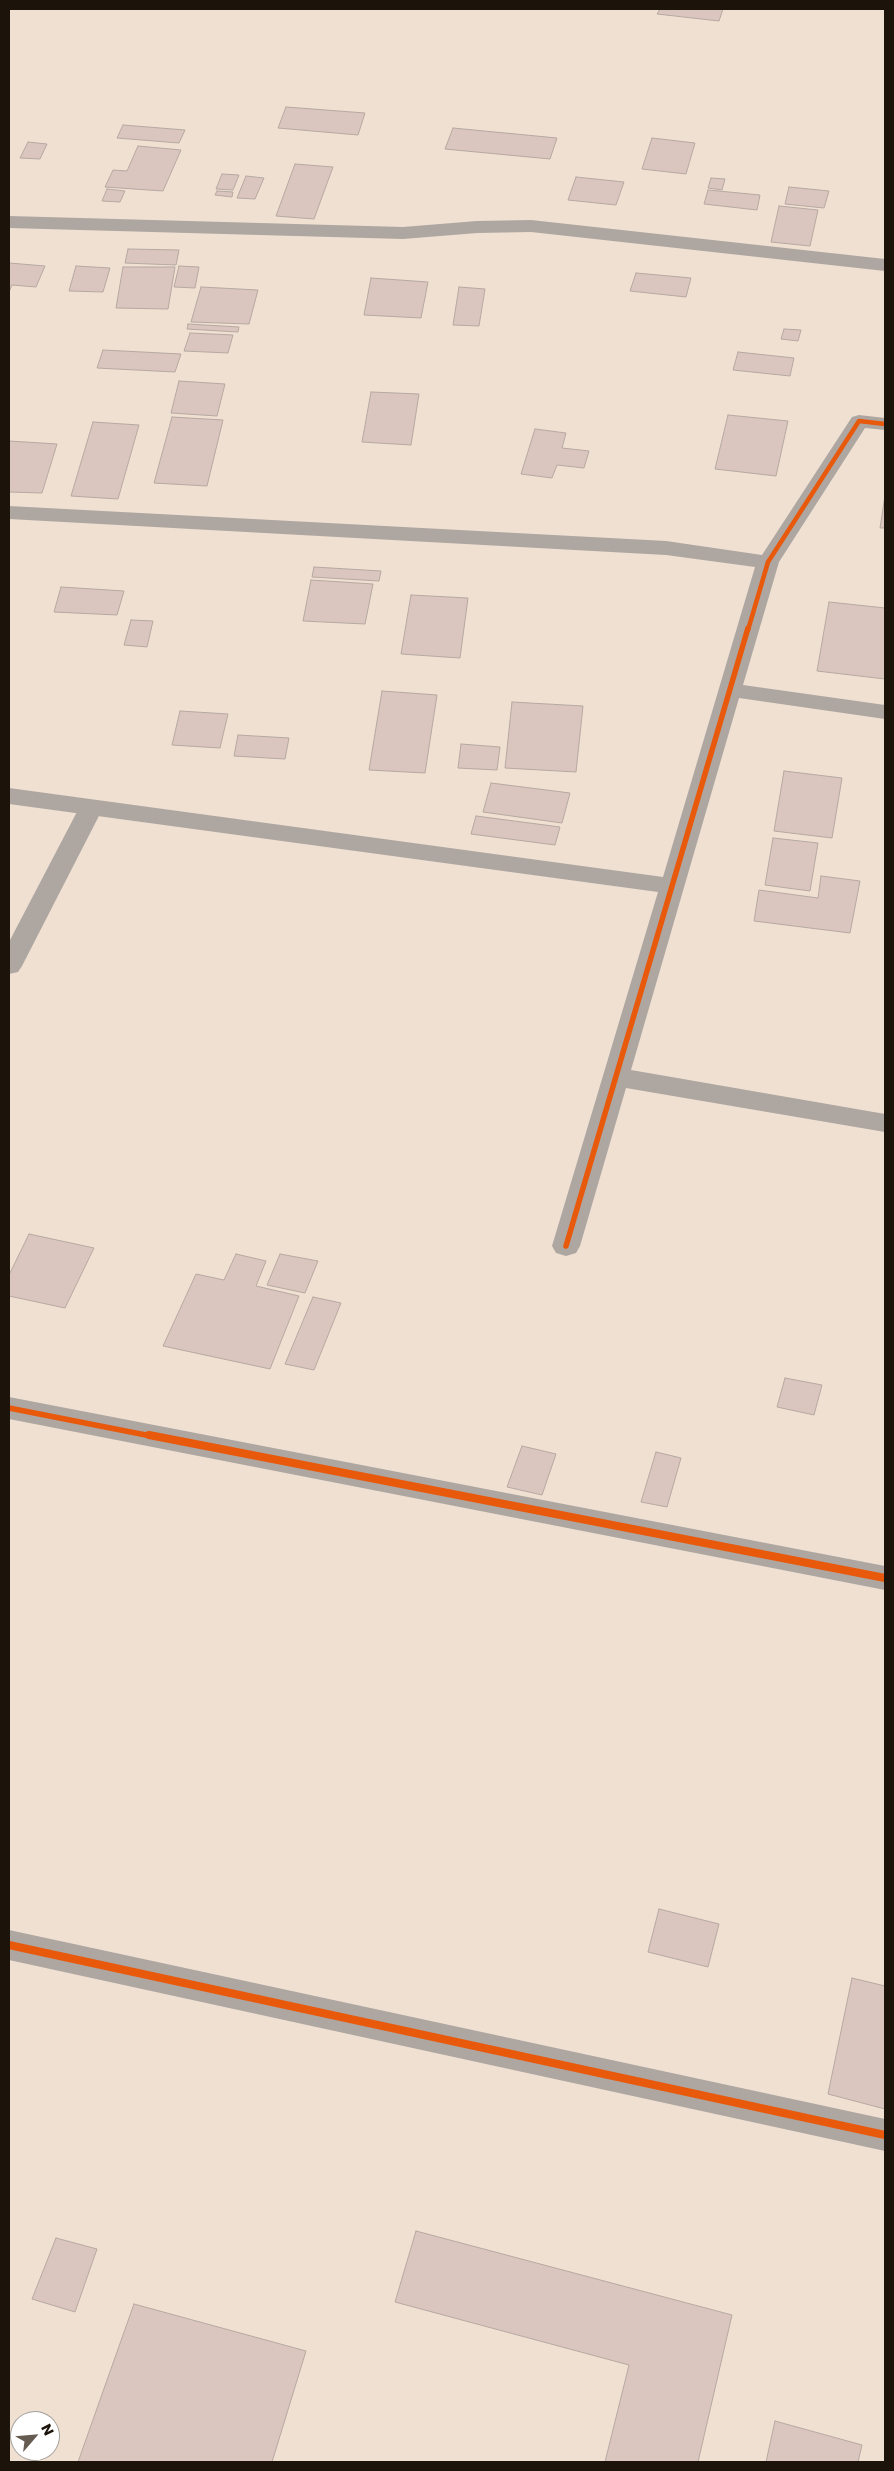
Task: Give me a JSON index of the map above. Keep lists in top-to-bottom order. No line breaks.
{"north":"top right"}
